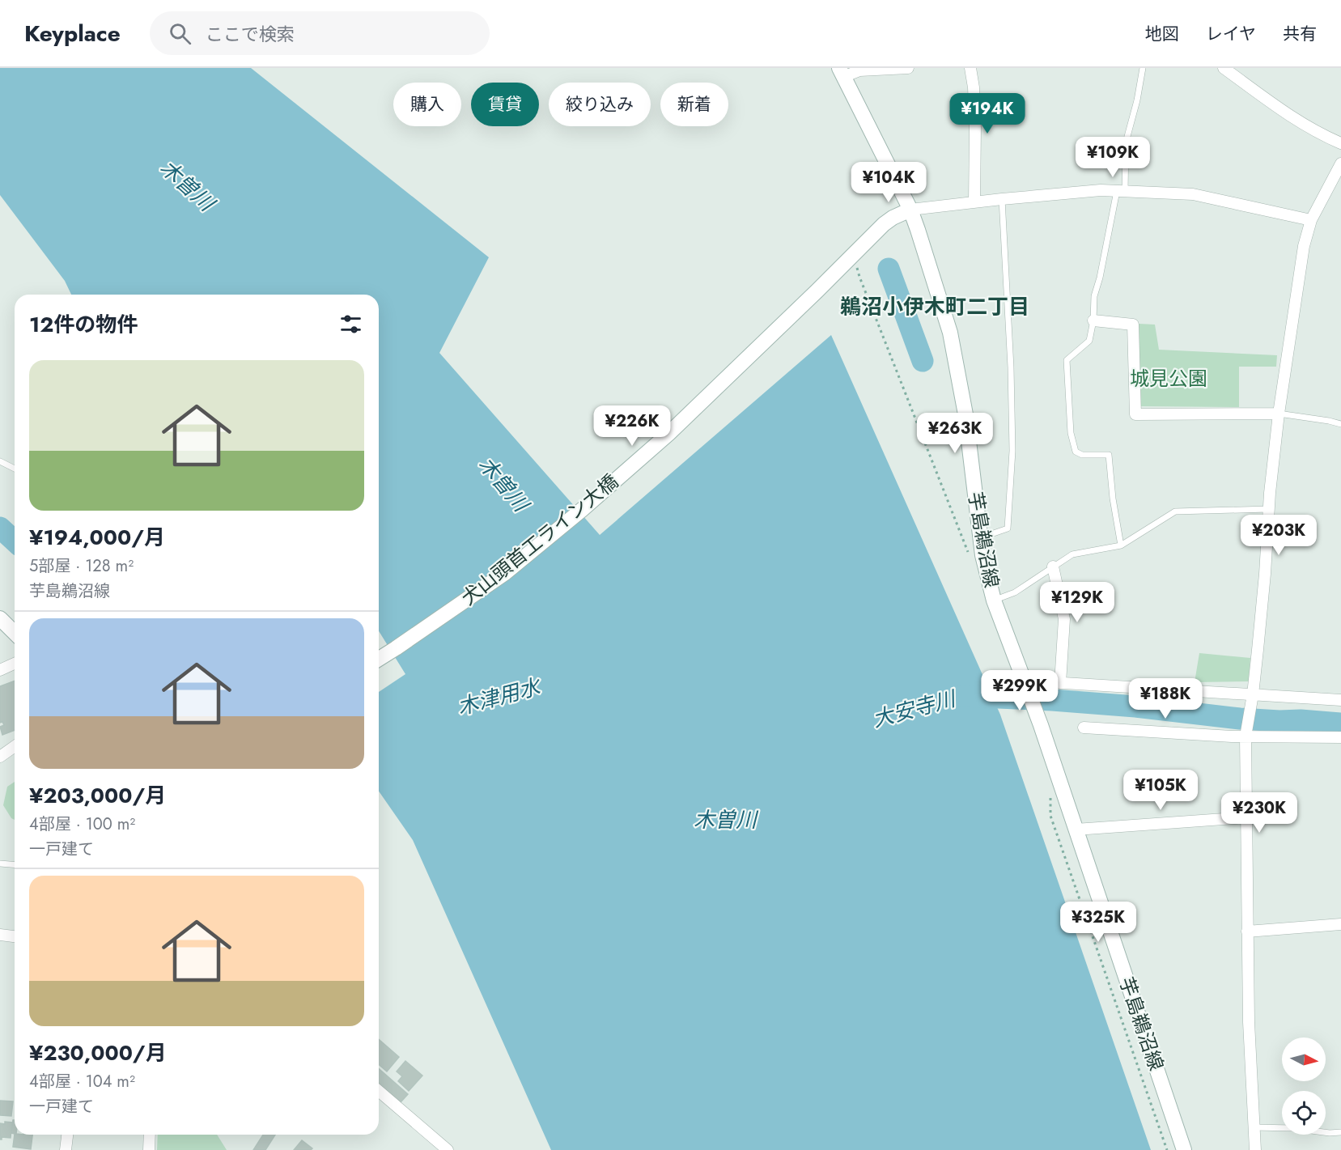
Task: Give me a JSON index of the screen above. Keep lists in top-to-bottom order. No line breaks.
{"streets":{"main road":["犬山頭首工ライン大橋","芋島鵜沼線"]},"crossings":[["犬山頭首工ライン大橋","芋島鵜沼線"]],"districts":["鵜沼小伊木町二丁目"],"water":["木曽川","木津用水","大安寺川"],"parks":["城見公園"],"north":"right","page":{"header":"Keyplace","search":"ここで検索","nav":["地図","レイヤ","共有"],"chip":["購入","賃貸","絞り込み","新着"],"price":["¥194K","¥109K","¥104K","¥226K","¥263K","¥203K","¥129K","¥299K","¥188K","¥105K","¥230K","¥325K"],"heading":"12件の物件","list":[{"name":"¥194,000/月","note":"5部屋 · 128 m² · 芋島鵜沼線"},{"name":"¥203,000/月","note":"4部屋 · 100 m² · 一戸建て"},{"name":"¥230,000/月","note":"4部屋 · 104 m² · 一戸建て"}]}}
